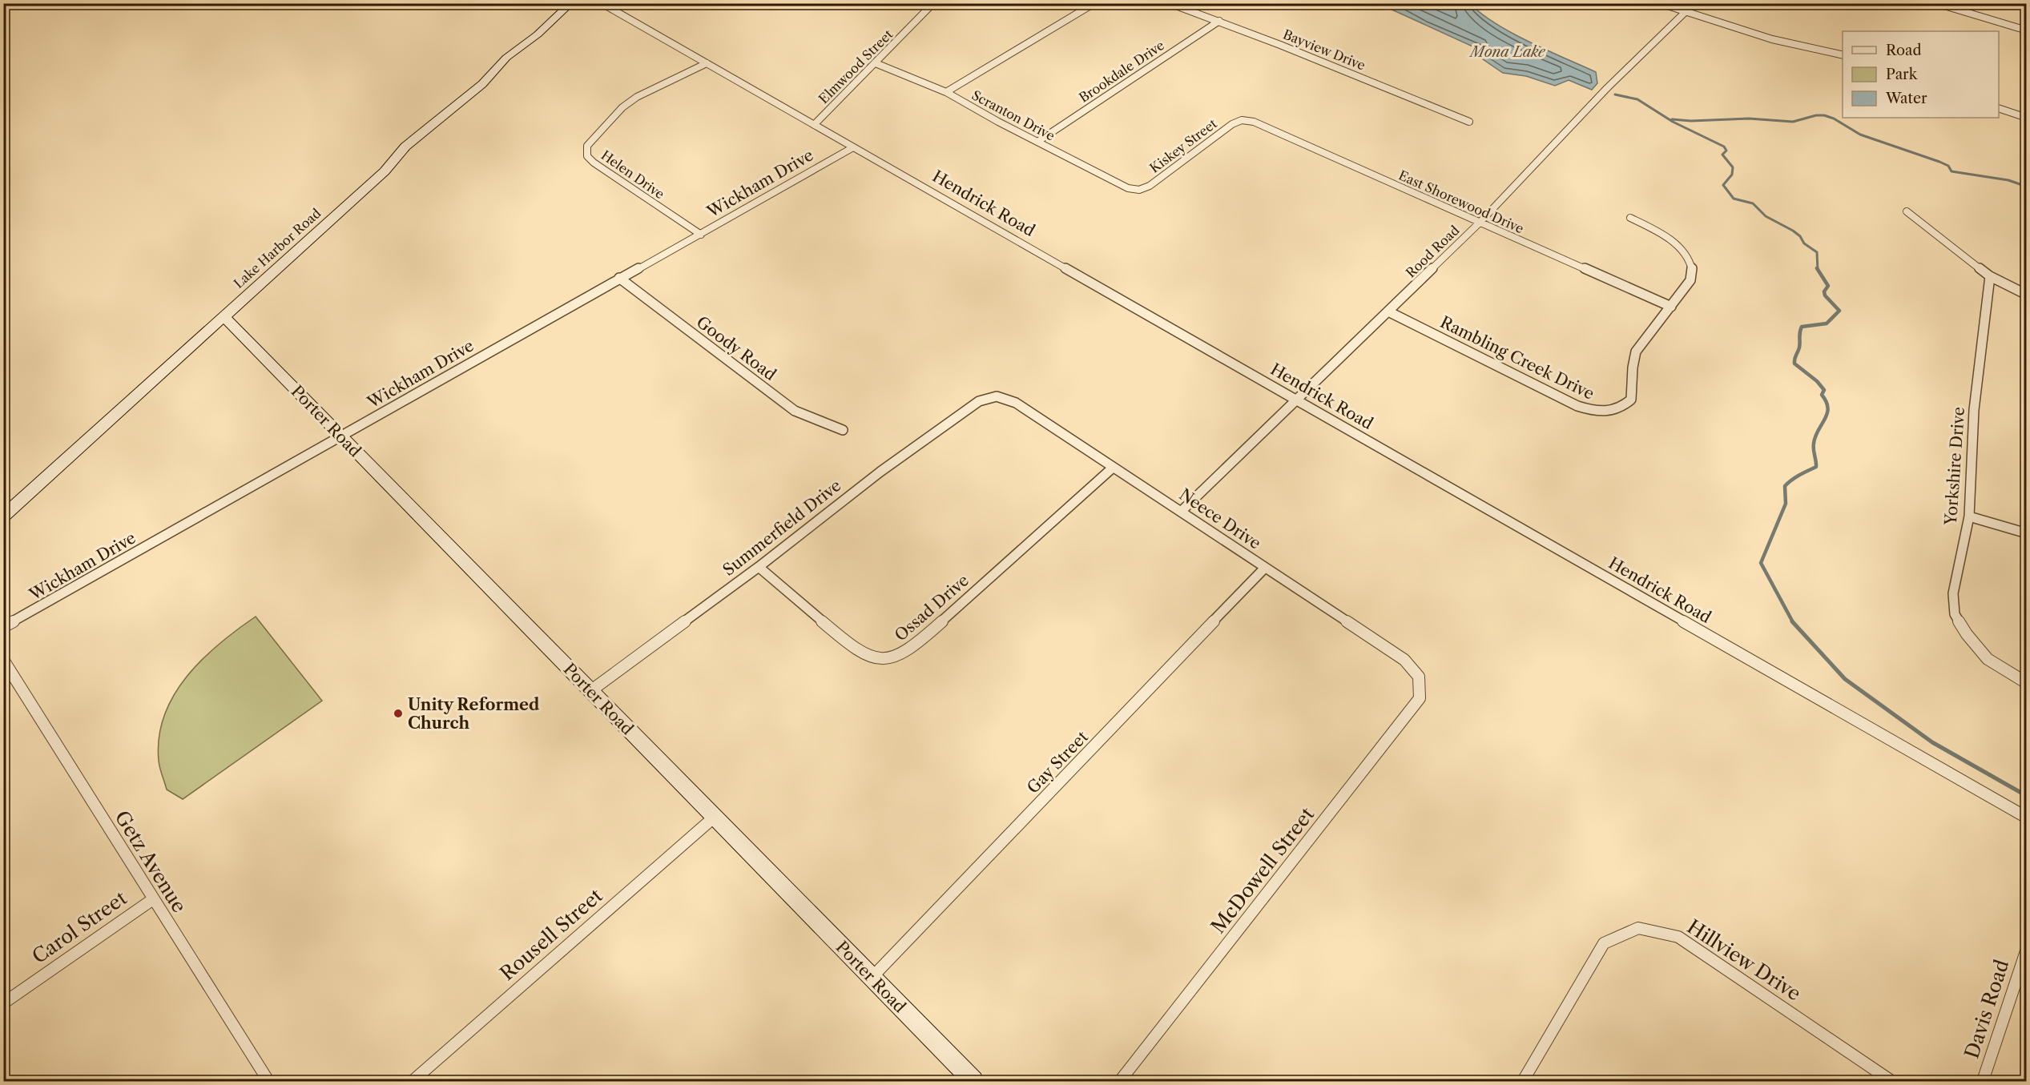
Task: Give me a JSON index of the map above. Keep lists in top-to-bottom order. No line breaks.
{"streets":{"street":["Bayview Drive","Elmwood Street","Brookdale Drive","Scranton Drive","Kiskey Street","Helen Drive","Wickham Drive","East Shorewood Drive","Hendrick Road","Lake Harbor Road","Rood Road","Goody Road","Rambling Creek Drive","Porter Road","Yorkshire Drive","Neece Drive","Summerfield Drive","Ossad Drive","Gay Street","Getz Avenue","McDowell Street","Carol Street","Rousell Street","Hillview Drive","Davis Road"]},"crossings":[["Bayview Drive","Brookdale Drive"],["Elmwood Street","Scranton Drive"],["Elmwood Street","Hendrick Road"],["Brookdale Drive","Scranton Drive"],["Scranton Drive","Kiskey Street"],["Kiskey Street","East Shorewood Drive"],["Helen Drive","Wickham Drive"],["Helen Drive","Hendrick Road"],["Wickham Drive","Hendrick Road"],["Wickham Drive","Goody Road"],["Wickham Drive","Porter Road"],["East Shorewood Drive","Rood Road"],["East Shorewood Drive","Rambling Creek Drive"],["Hendrick Road","Rood Road"],["Lake Harbor Road","Porter Road"],["Rood Road","Rambling Creek Drive"],["Rood Road","Neece Drive"],["Porter Road","Summerfield Drive"],["Porter Road","Gay Street"],["Porter Road","Rousell Street"],["Neece Drive","Summerfield Drive"],["Neece Drive","Ossad Drive"],["Neece Drive","Gay Street"],["Neece Drive","McDowell Street"],["Summerfield Drive","Ossad Drive"],["Getz Avenue","Carol Street"]],"water":["Mona Lake"],"places":["Unity Reformed Church"],"legend":["Road","Park","Water"]}
